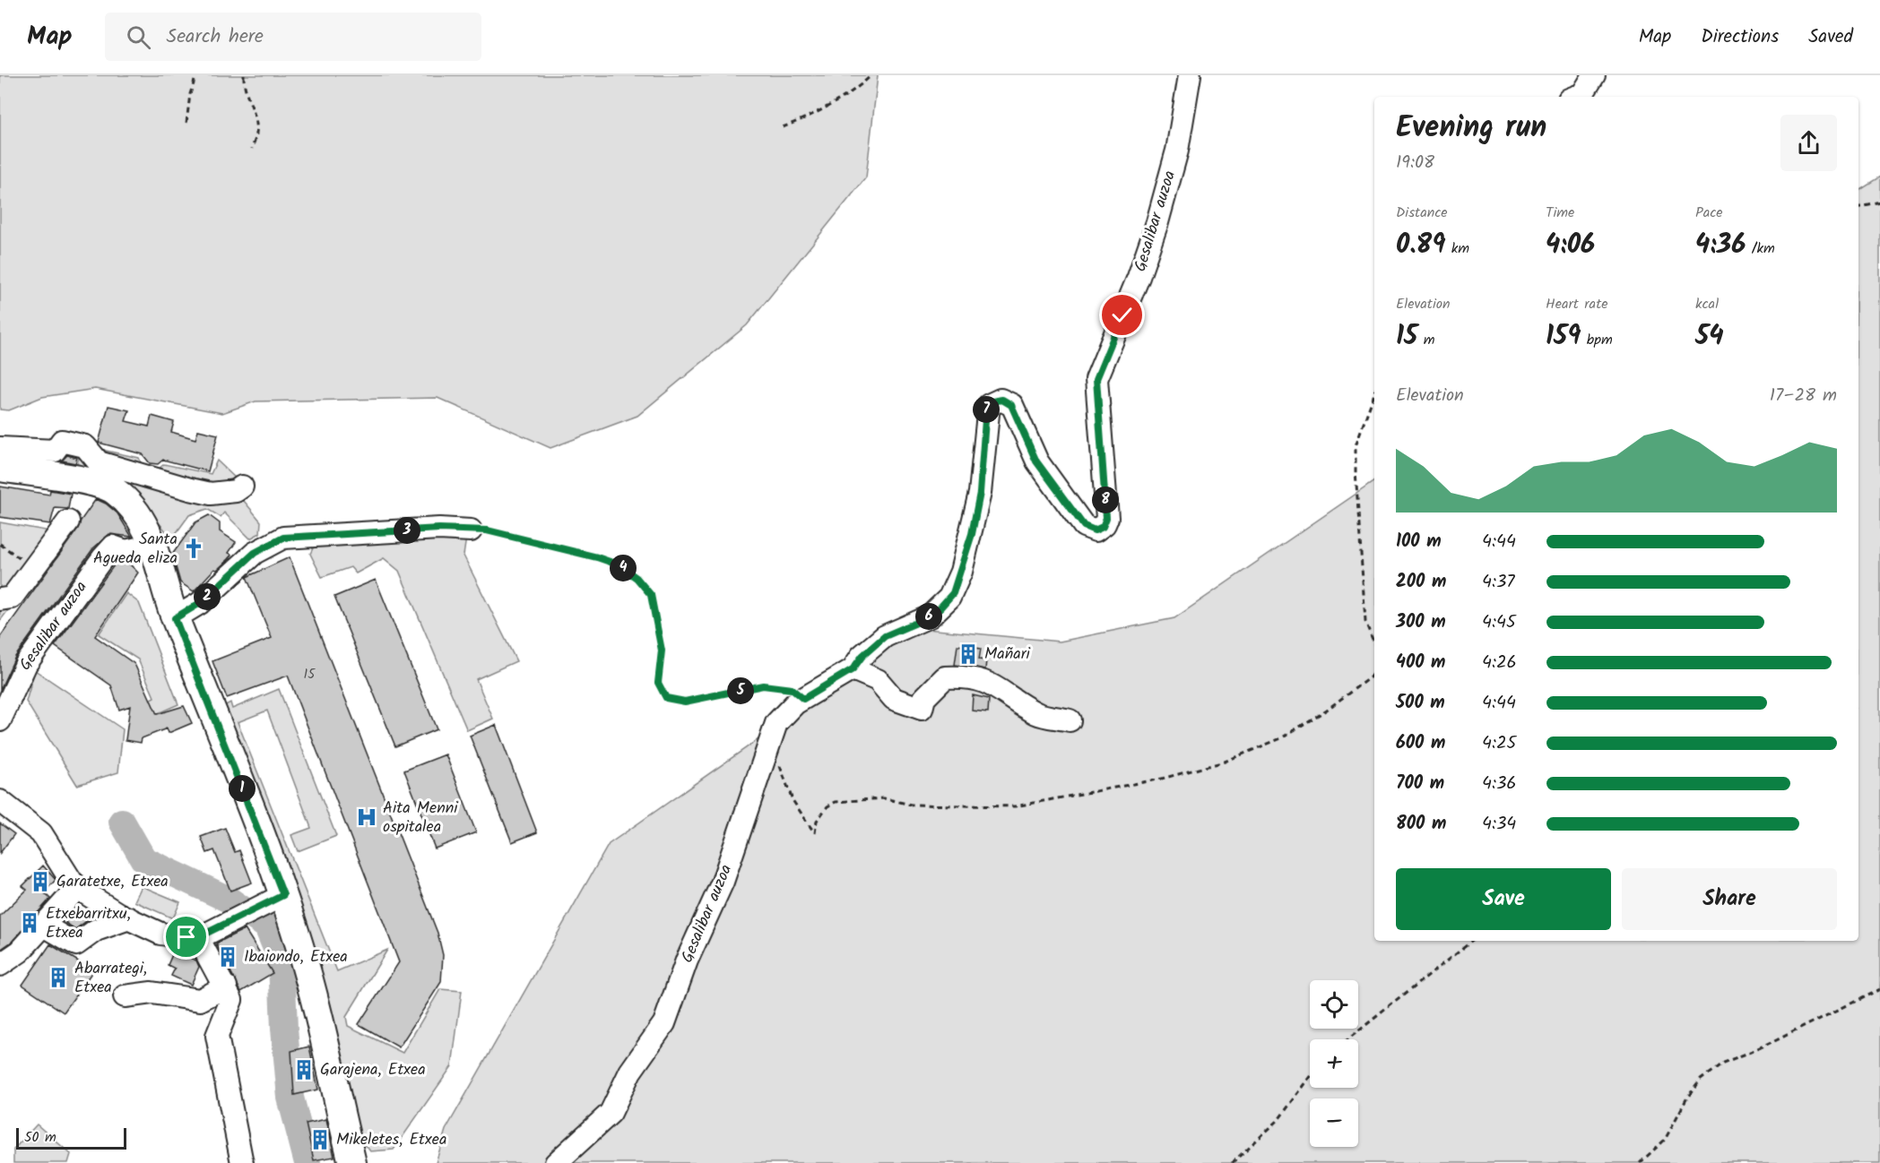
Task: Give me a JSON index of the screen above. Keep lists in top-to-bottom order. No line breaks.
{"streets":{"street":["Gesalibar auzoa"]},"places":{"church":["Santa Agueda eliza"],"building":["Mañari","Garatetxe, Etxea","Etxebarritxu, Etxea","Ibaiondo, Etxea","Abarrategi, Etxea","Garajena, Etxea","Mikeletes, Etxea"],"hospital":["Aita Menni ospitalea"]},"house_numbers":["15"],"scale_bar":"50 m","page":{"header":"Map","search":"Search here","nav":["Map","Directions","Saved"],"heading":["Evening run","19:08"],"stats":[["Distance","0.89 km"],["Time","4:06"],["Pace","4:36 /km"],["Elevation","15 m"],["Heart rate","159 bpm"],["kcal","54"]],"chart":["Elevation","17–28 m"],"pins":["7","8","3","4","2","6","5","1"],"list":[{"name":"100 m","note":"4:44"},{"name":"200 m","note":"4:37"},{"name":"300 m","note":"4:45"},{"name":"400 m","note":"4:26"},{"name":"500 m","note":"4:44"},{"name":"600 m","note":"4:25"},{"name":"700 m","note":"4:36"},{"name":"800 m","note":"4:34"}],"buttons":["Save","Share"],"map_buttons":["+","−"],"scale":"50 m"}}
